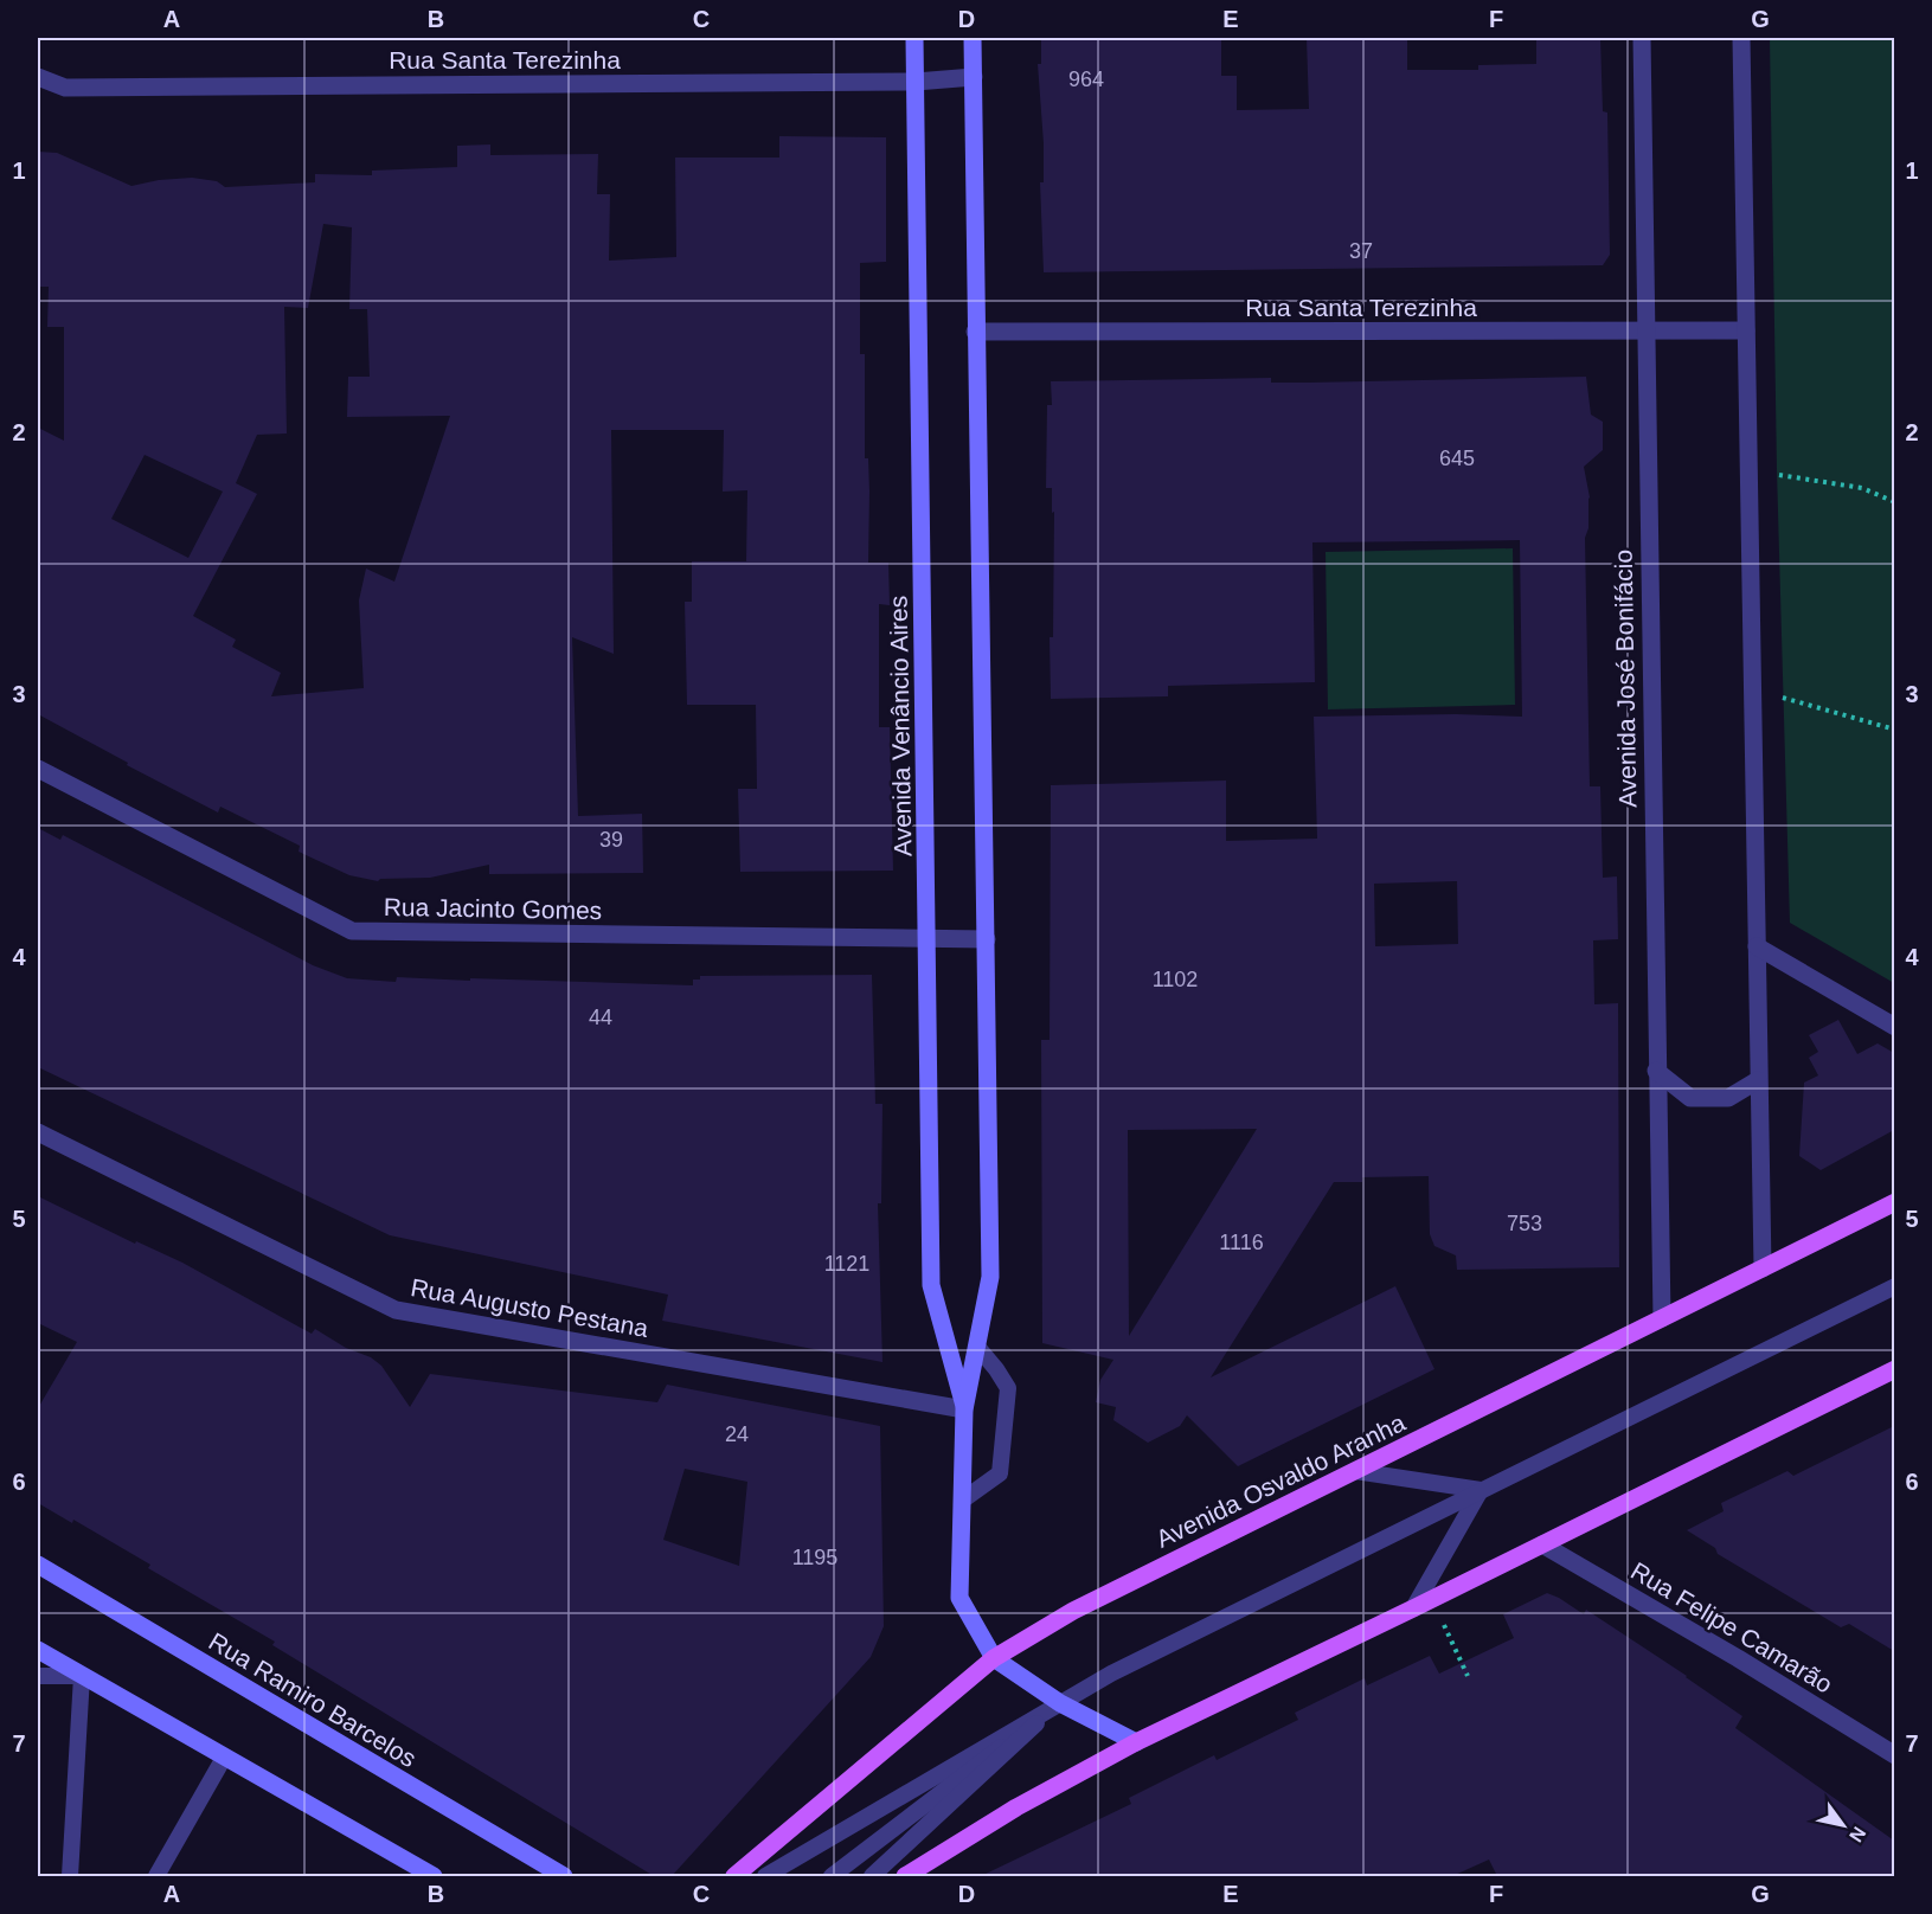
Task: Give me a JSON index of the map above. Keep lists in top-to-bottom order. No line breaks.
{"streets":{"main road":["Avenida Venâncio Aires","Avenida Osvaldo Aranha","Rua Ramiro Barcelos"],"street":["Rua Santa Terezinha","Avenida José Bonifácio","Rua Jacinto Gomes","Rua Augusto Pestana","Rua Felipe Camarão"]},"crossings":[["Rua Santa Terezinha","Avenida José Bonifácio"],["Rua Santa Terezinha","Avenida Venâncio Aires"],["Avenida José Bonifácio","Avenida Osvaldo Aranha"],["Avenida Venâncio Aires","Rua Jacinto Gomes"],["Avenida Venâncio Aires","Rua Augusto Pestana"],["Avenida Venâncio Aires","Avenida Osvaldo Aranha"]],"house_numbers":["964","37","645","39","1102","44","753","1116","1121","24","1195"],"north":"bottom right","grid":{"columns":["A","B","C","D","E","F","G"],"rows":["1","2","3","4","5","6","7"]}}
